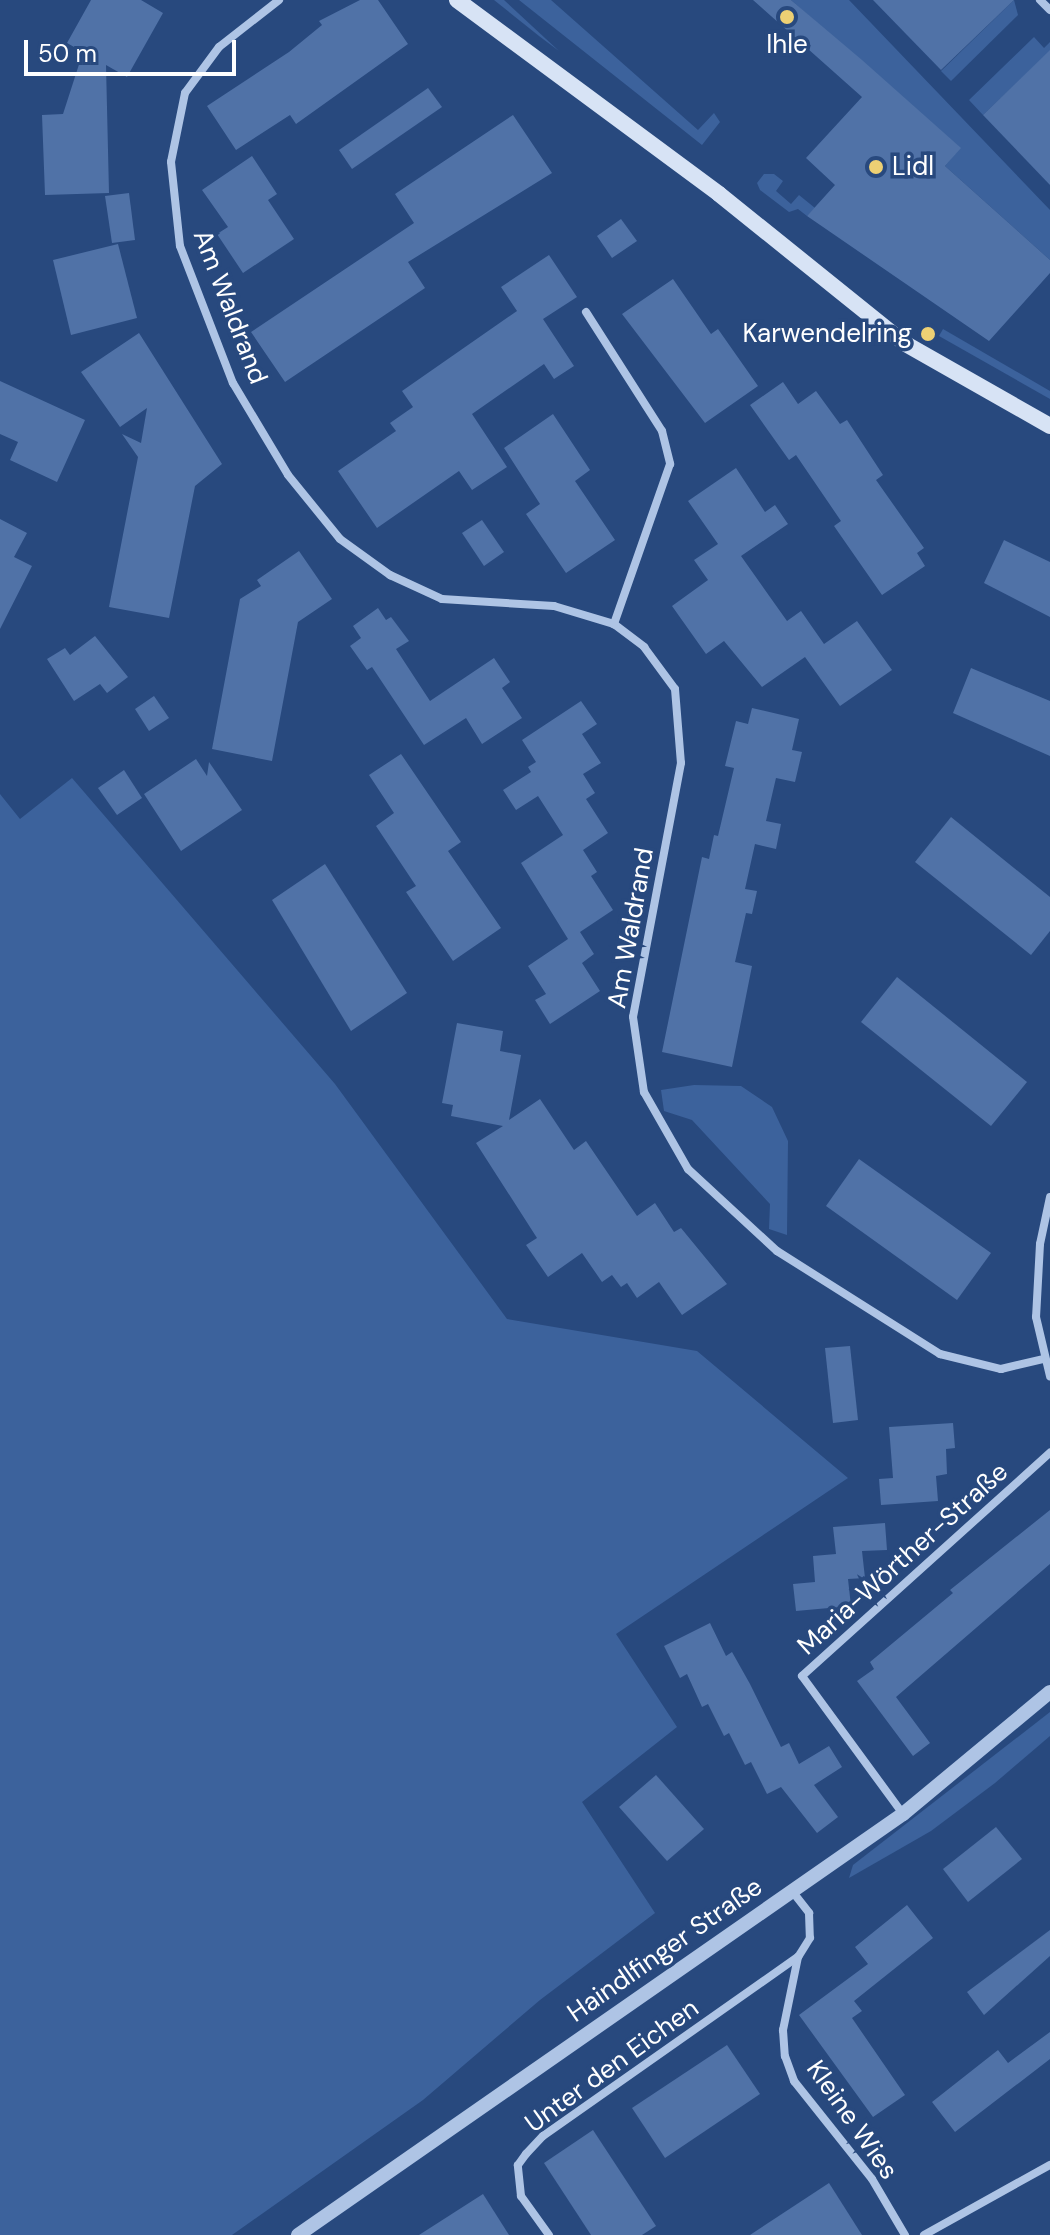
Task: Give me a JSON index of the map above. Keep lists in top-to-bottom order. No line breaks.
{"streets":{"street":["Am Waldrand","Maria-Wörther-Straße","Haindlfinger Straße","Unter den Eichen","Kleine Wies"]},"crossings":[["Maria-Wörther-Straße","Haindlfinger Straße"],["Haindlfinger Straße","Kleine Wies"],["Unter den Eichen","Kleine Wies"]],"places":["Ihle","Lidl","Karwendelring"],"scale_bar":"50 m"}
